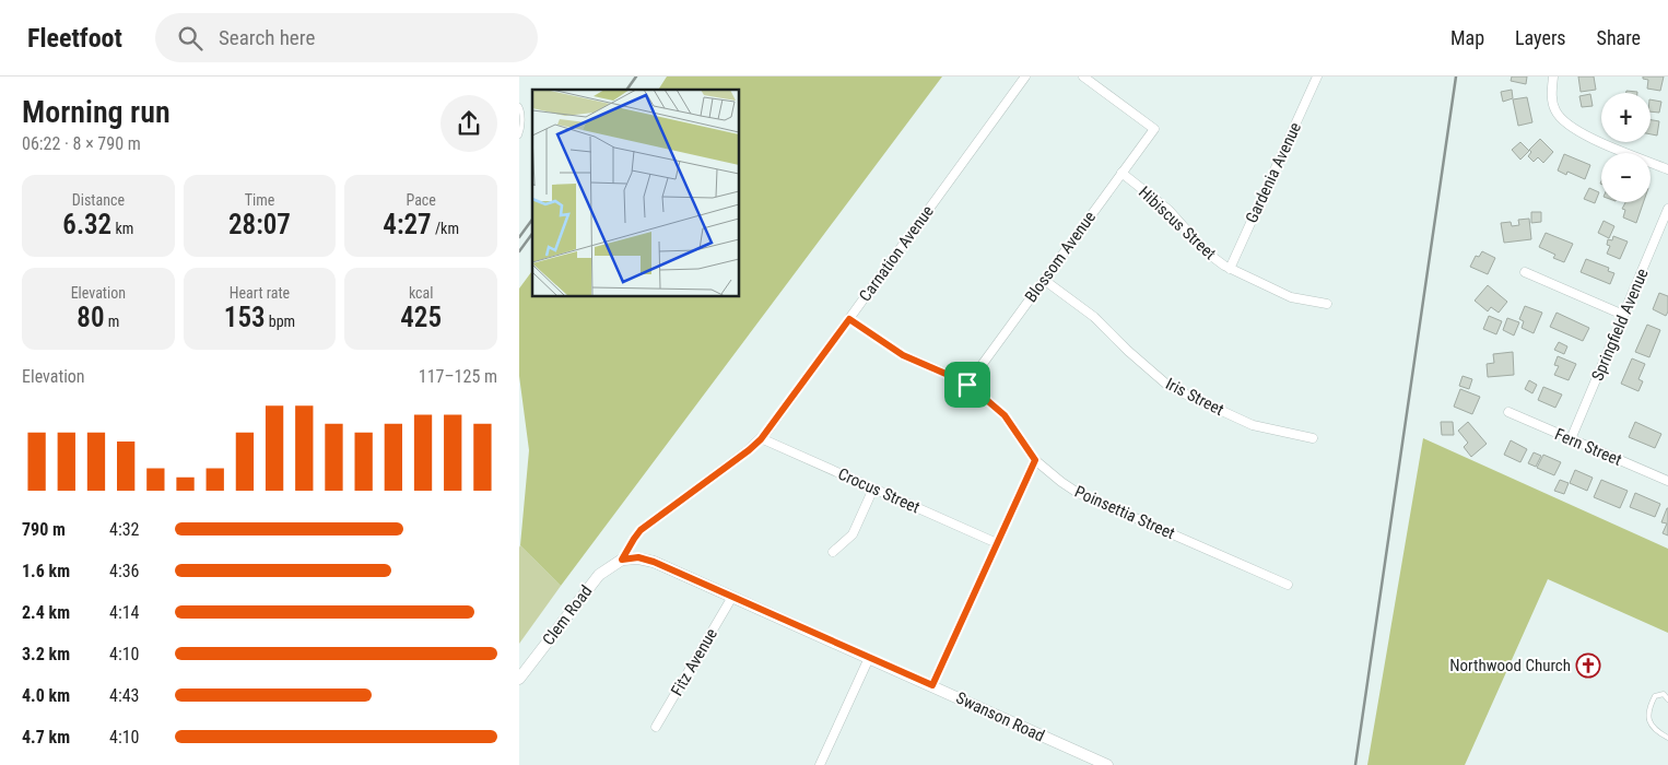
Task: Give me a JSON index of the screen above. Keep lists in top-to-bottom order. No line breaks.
{"streets":{"street":["Gardenia Avenue","Hibiscus Street","Carnation Avenue","Blossom Avenue","Springfield Avenue","Iris Street","Fern Street","Crocus Street","Poinsettia Street","Clem Road","Fitz Avenue","Swanson Road"]},"crossings":[["Gardenia Avenue","Hibiscus Street"],["Hibiscus Street","Blossom Avenue"],["Carnation Avenue","Crocus Street"],["Carnation Avenue","Poinsettia Street"],["Carnation Avenue","Clem Road"],["Carnation Avenue","Swanson Road"],["Blossom Avenue","Iris Street"],["Blossom Avenue","Poinsettia Street"],["Springfield Avenue","Fern Street"],["Clem Road","Swanson Road"],["Fitz Avenue","Swanson Road"]],"places":{"church":["Northwood Church"]},"page":{"header":"Fleetfoot","search":"Search here","nav":["Map","Layers","Share"],"heading":["Morning run","06:22 · 8 × 790 m"],"map_buttons":["+","−"],"stats":[["Distance","6.32 km"],["Time","28:07"],["Pace","4:27 /km"],["Elevation","80 m"],["Heart rate","153 bpm"],["kcal","425"]],"chart":["Elevation","117–125 m"],"list":[{"name":"790 m","note":"4:32"},{"name":"1.6 km","note":"4:36"},{"name":"2.4 km","note":"4:14"},{"name":"3.2 km","note":"4:10"},{"name":"4.0 km","note":"4:43"},{"name":"4.7 km","note":"4:10"}]}}
